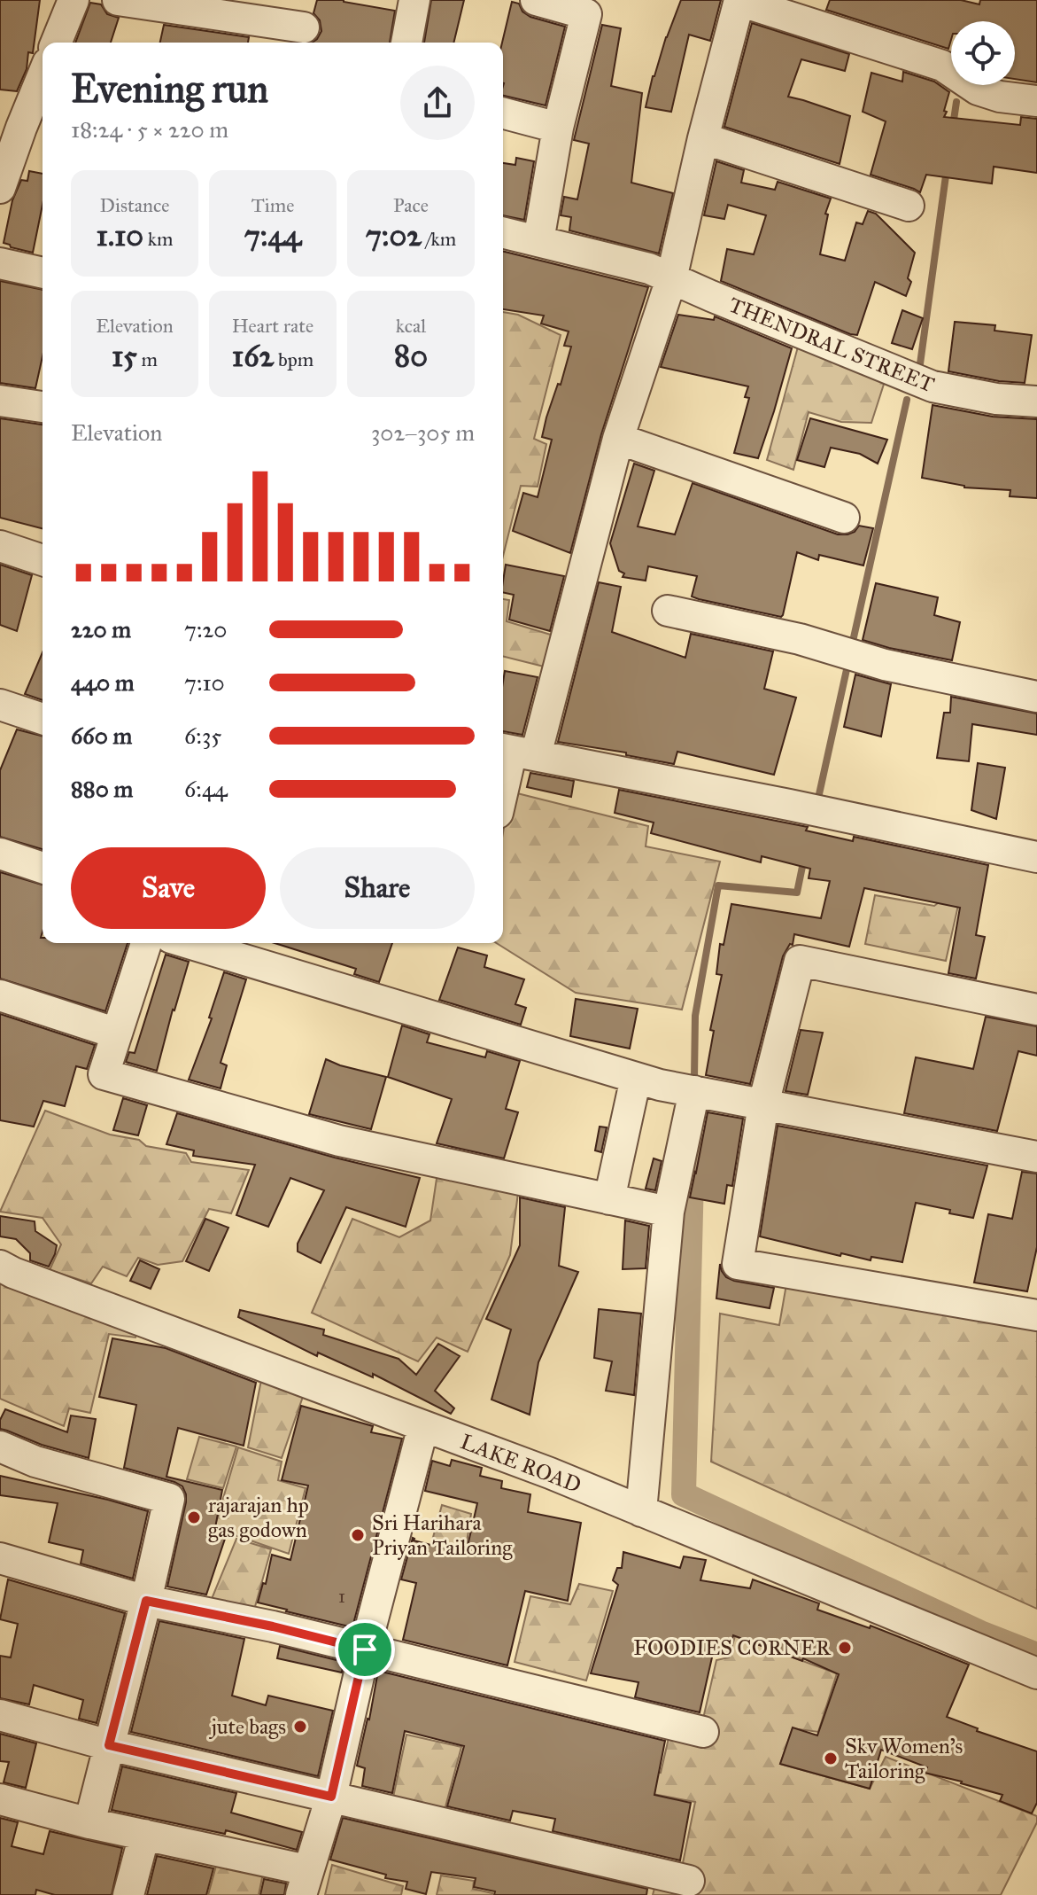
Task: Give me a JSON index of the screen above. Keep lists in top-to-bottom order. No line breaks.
{"streets":{"street":["THENDRAL STREET","LAKE ROAD"]},"places":["rajarajan hp gas godown","Sri Harihara Priyan Tailoring","FOODIES CORNER","jute bags","Skv Women's Tailoring"],"house_numbers":["1"],"page":{"heading":["Evening run","18:24 · 5 × 220 m"],"stats":[["Distance","1.10 km"],["Time","7:44"],["Pace","7:02 /km"],["Elevation","15 m"],["Heart rate","162 bpm"],["kcal","80"]],"chart":["Elevation","302–305 m"],"list":[{"name":"220 m","note":"7:20"},{"name":"440 m","note":"7:10"},{"name":"660 m","note":"6:35"},{"name":"880 m","note":"6:44"}],"buttons":["Save","Share"]}}
